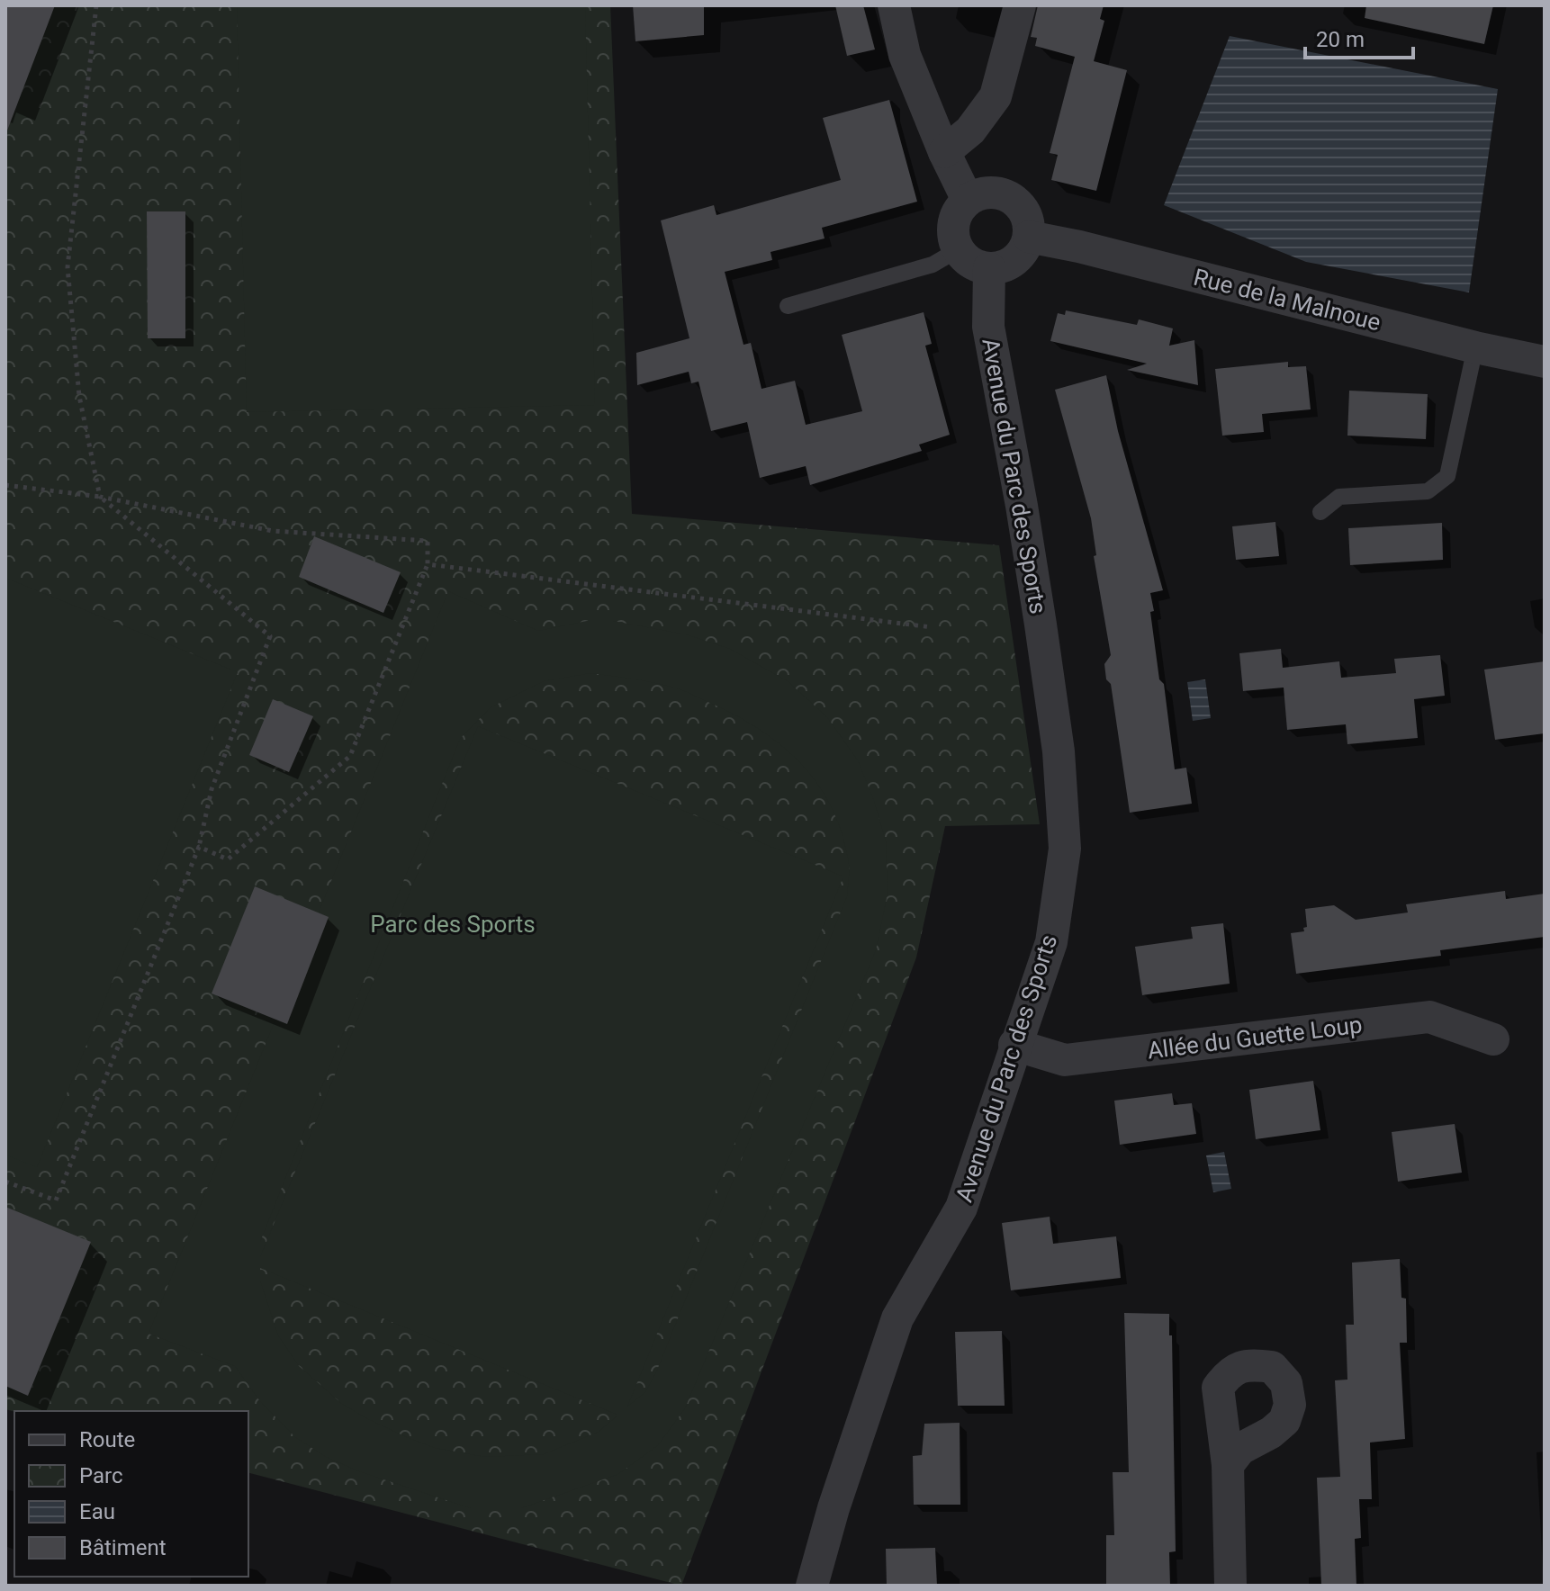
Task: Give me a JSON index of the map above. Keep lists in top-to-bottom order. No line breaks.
{"streets":{"street":["Rue de la Malnoue","Avenue du Parc des Sports","Allée du Guette Loup"]},"crossings":[["Rue de la Malnoue","Avenue du Parc des Sports"],["Avenue du Parc des Sports","Allée du Guette Loup"]],"parks":["Parc des Sports"],"legend":["Route","Parc","Eau","Bâtiment"],"scale_bar":"20 m"}
